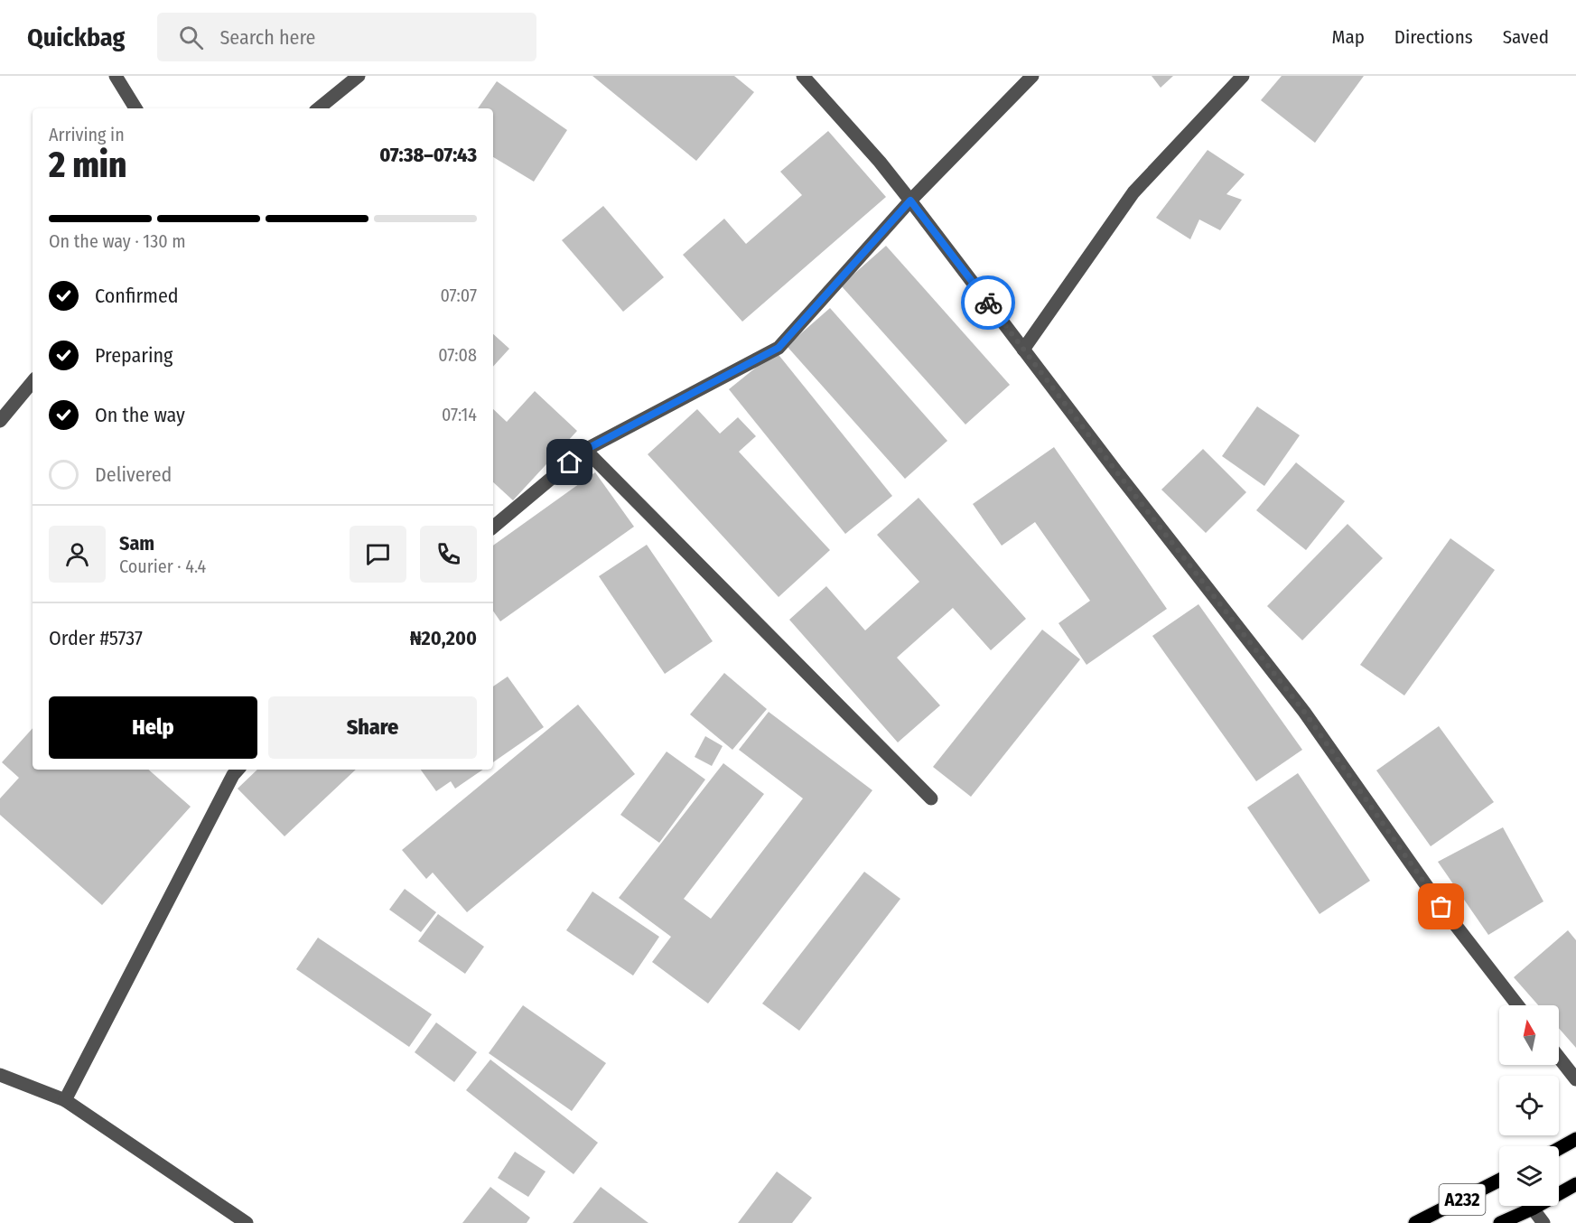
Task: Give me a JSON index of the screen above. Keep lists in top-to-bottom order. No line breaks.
{"streets":{"main road":["A232"]},"north":"top","page":{"header":"Quickbag","search":"Search here","nav":["Map","Directions","Saved"],"heading":["2 min","Arriving in","07:38–07:43"],"panel":["Sam","Courier · 4.4","Order #5737","₦20,200"],"bar":"On the way · 130 m","list":[["Confirmed","07:07"],["Preparing","07:08"],["On the way","07:14"],"Delivered"],"buttons":["Help","Share"]}}
